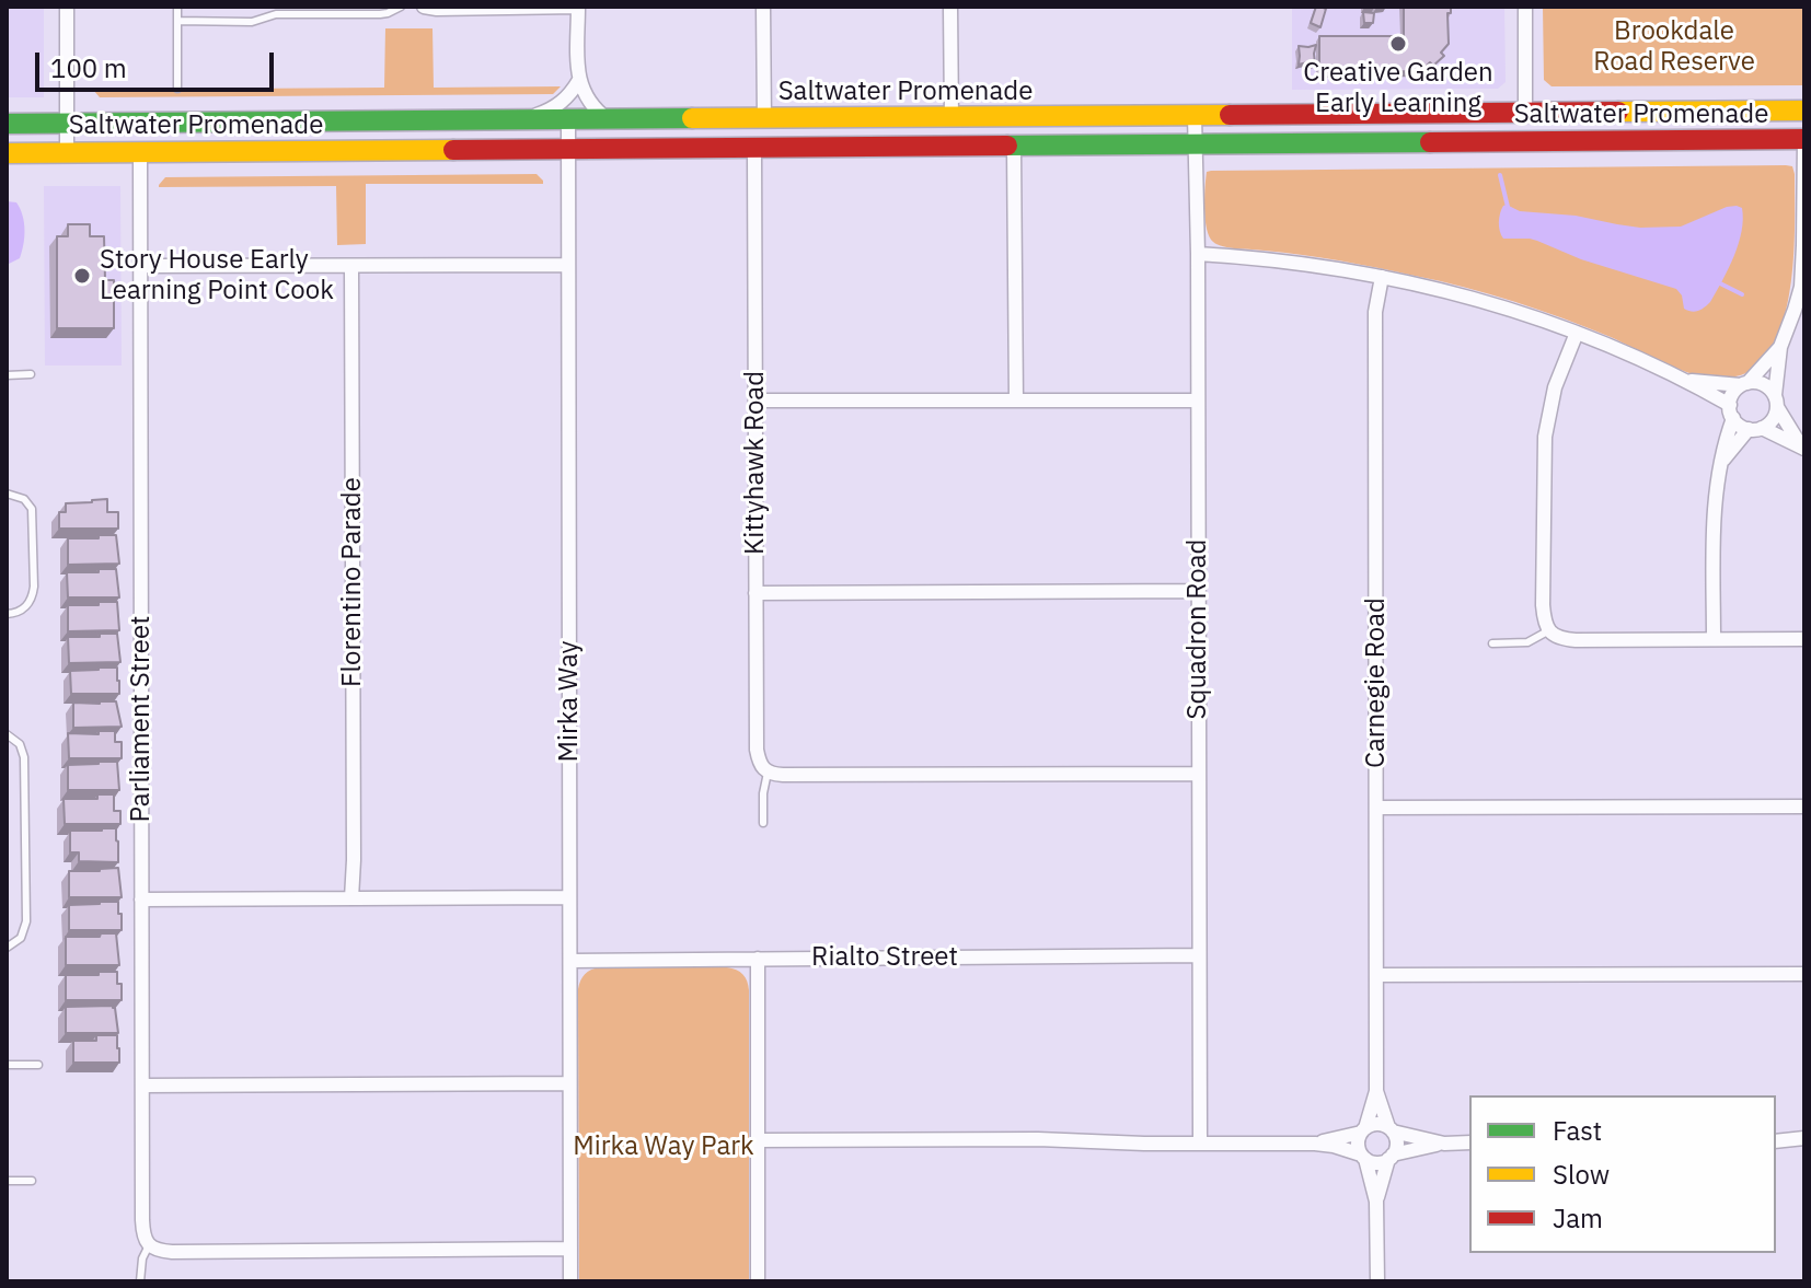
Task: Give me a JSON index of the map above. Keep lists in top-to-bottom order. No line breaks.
{"streets":{"street":["Saltwater Promenade","Kittyhawk Road","Florentino Parade","Squadron Road","Carnegie Road","Mirka Way","Parliament Street","Rialto Street"]},"crossings":[["Saltwater Promenade","Kittyhawk Road"],["Saltwater Promenade","Squadron Road"],["Saltwater Promenade","Mirka Way"],["Saltwater Promenade","Parliament Street"],["Squadron Road","Rialto Street"],["Mirka Way","Rialto Street"]],"parks":["Brookdale Road Reserve","Mirka Way Park"],"places":["Creative Garden Early Learning","Story House Early Learning Point Cook"],"legend":["Fast","Slow","Jam"],"scale_bar":"100 m"}
